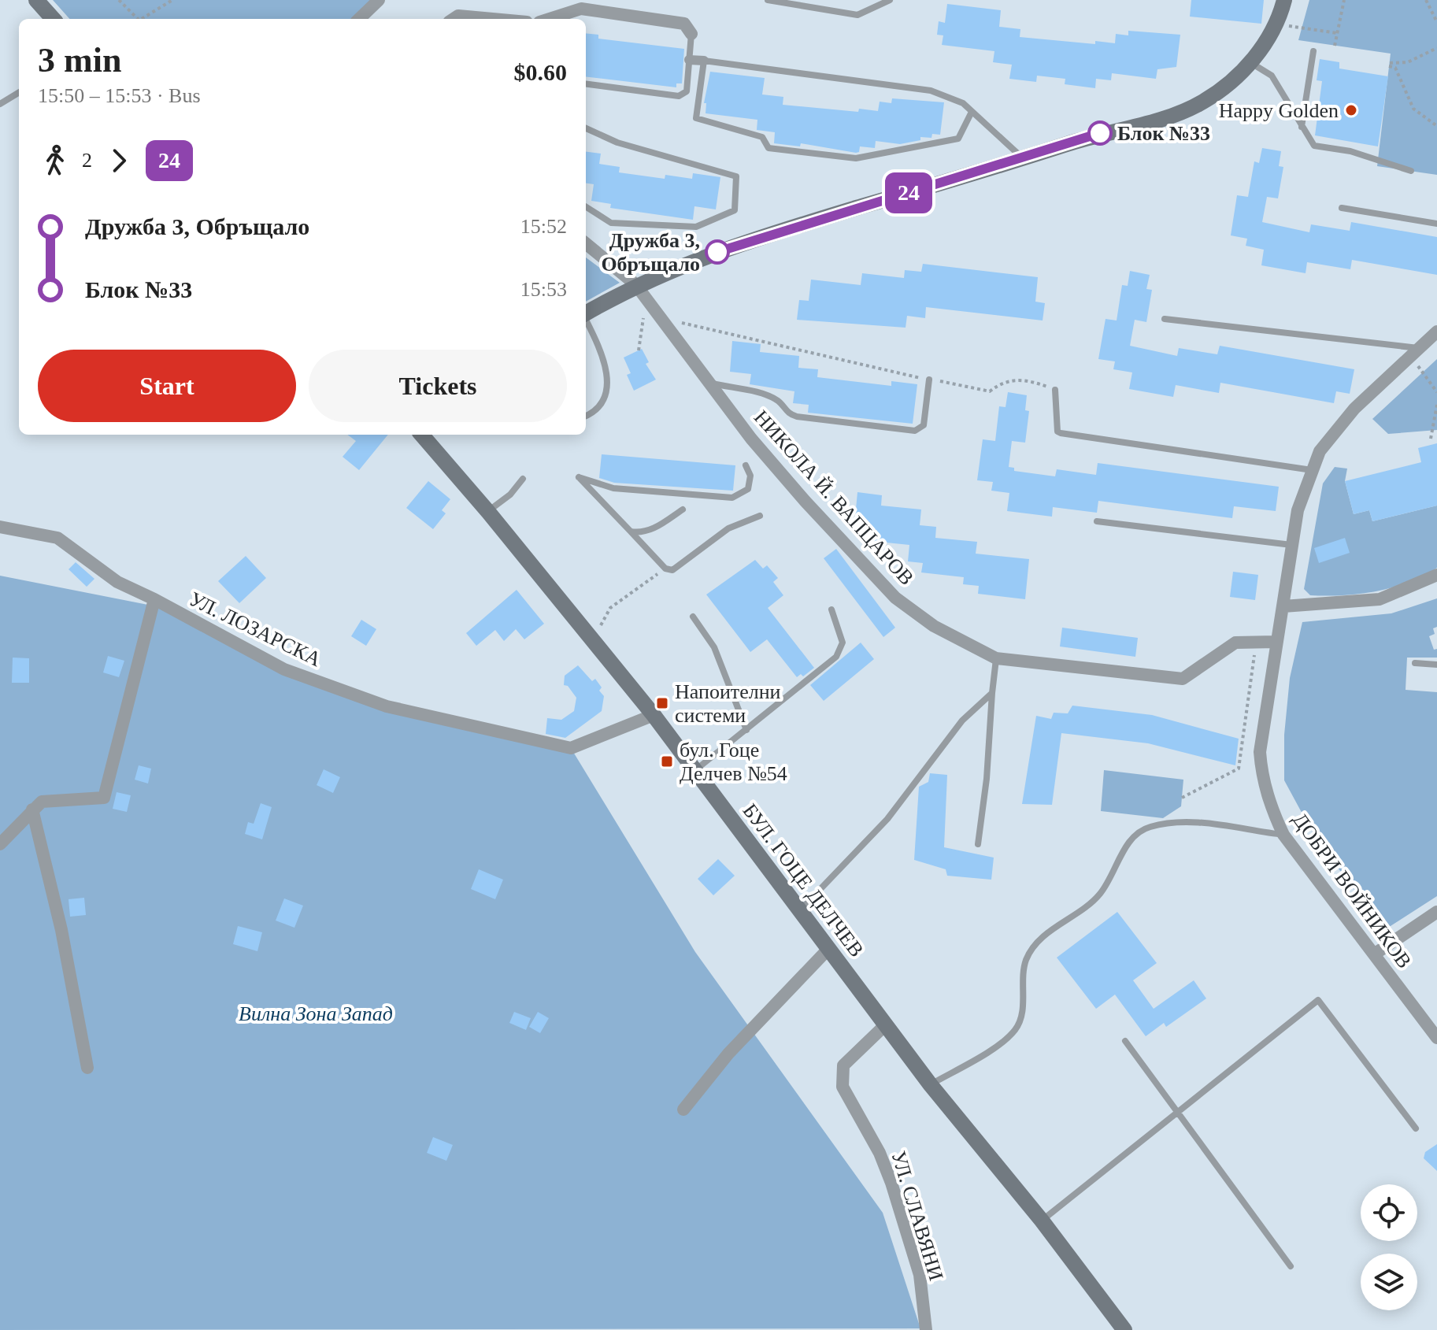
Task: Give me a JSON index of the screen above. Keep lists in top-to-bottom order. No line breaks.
{"streets":{"main road":["БУЛ. ГОЦЕ ДЕЛЧЕВ"],"street":["НИКОЛА Й. ВАПЦАРОВ","УЛ. ЛОЗАРСКА","ДОБРИ ВОЙНИКОВ","УЛ. СЛАВЯНИ"]},"crossings":[["НИКОЛА Й. ВАПЦАРОВ","ДОБРИ ВОЙНИКОВ"],["УЛ. ЛОЗАРСКА","БУЛ. ГОЦЕ ДЕЛЧЕВ"],["БУЛ. ГОЦЕ ДЕЛЧЕВ","УЛ. СЛАВЯНИ"]],"parks":["Вилна Зона Запад"],"places":{"other":["Happy Golden","Блок №33","Дружба 3, Обръщало"],"transit":["Напоителни системи","бул. Гоце Делчев №54"]},"lines":["bus line 24"],"page":{"on_map":"24","heading":["3 min","15:50 – 15:53 · Bus","$0.60"],"legs":["2","24"],"list":[{"name":"Дружба 3, Обръщало","value":"15:52"},{"name":"Блок №33","value":"15:53"}],"buttons":["Start","Tickets"]}}
